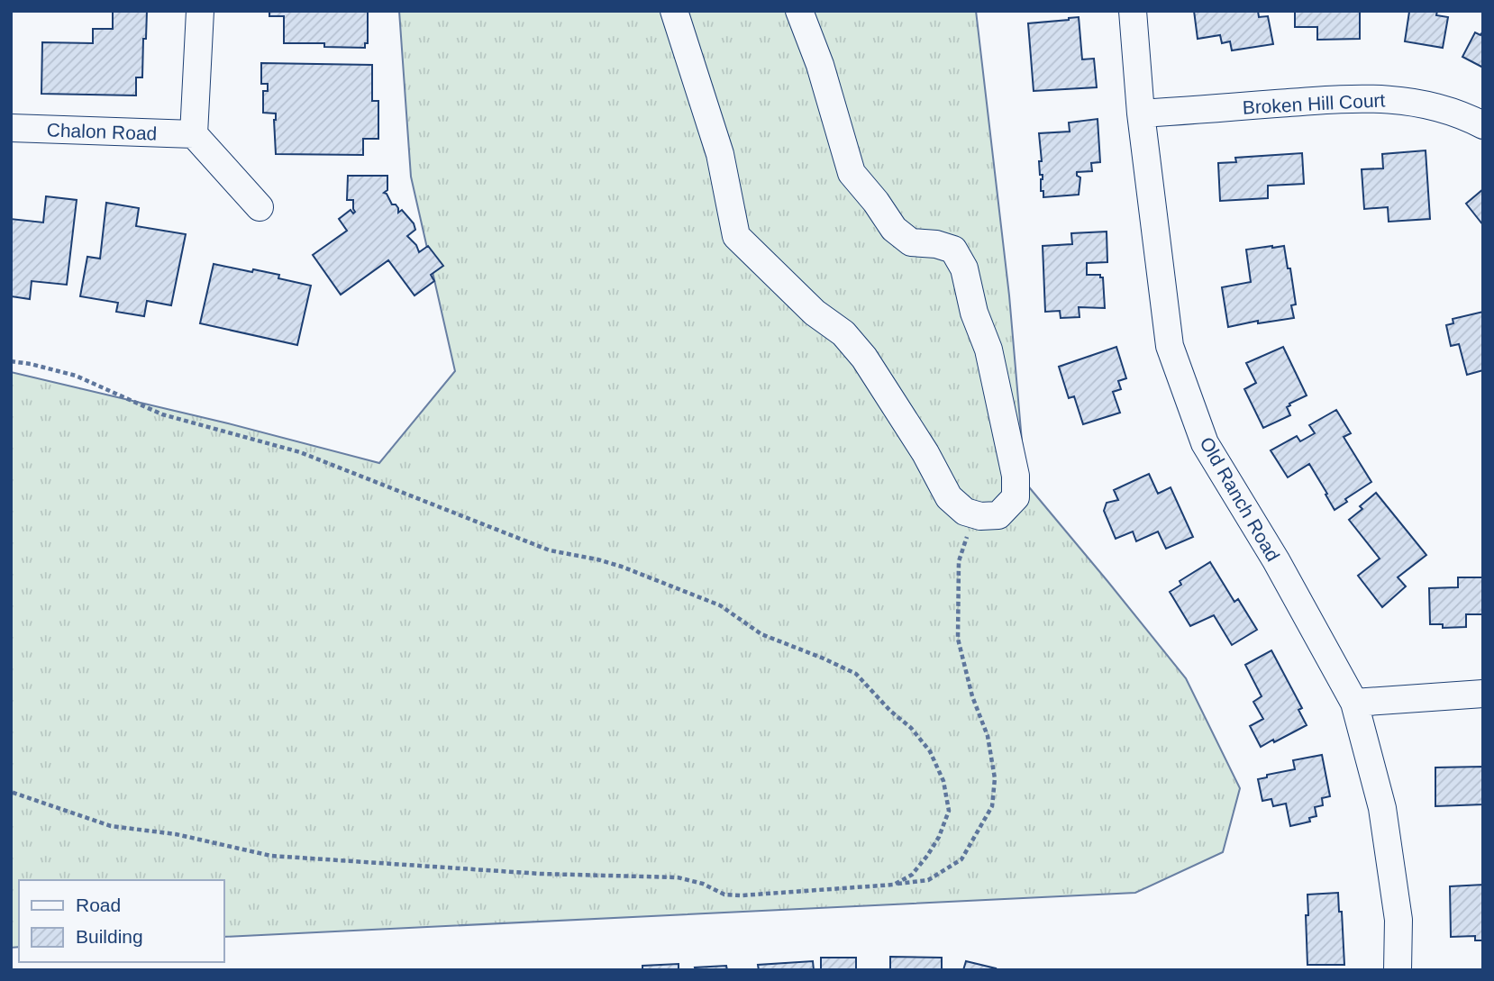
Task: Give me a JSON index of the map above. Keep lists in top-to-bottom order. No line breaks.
{"streets":{"street":["Broken Hill Court","Chalon Road","Old Ranch Road"]},"crossings":[["Broken Hill Court","Old Ranch Road"]],"legend":["Road","Building"]}
